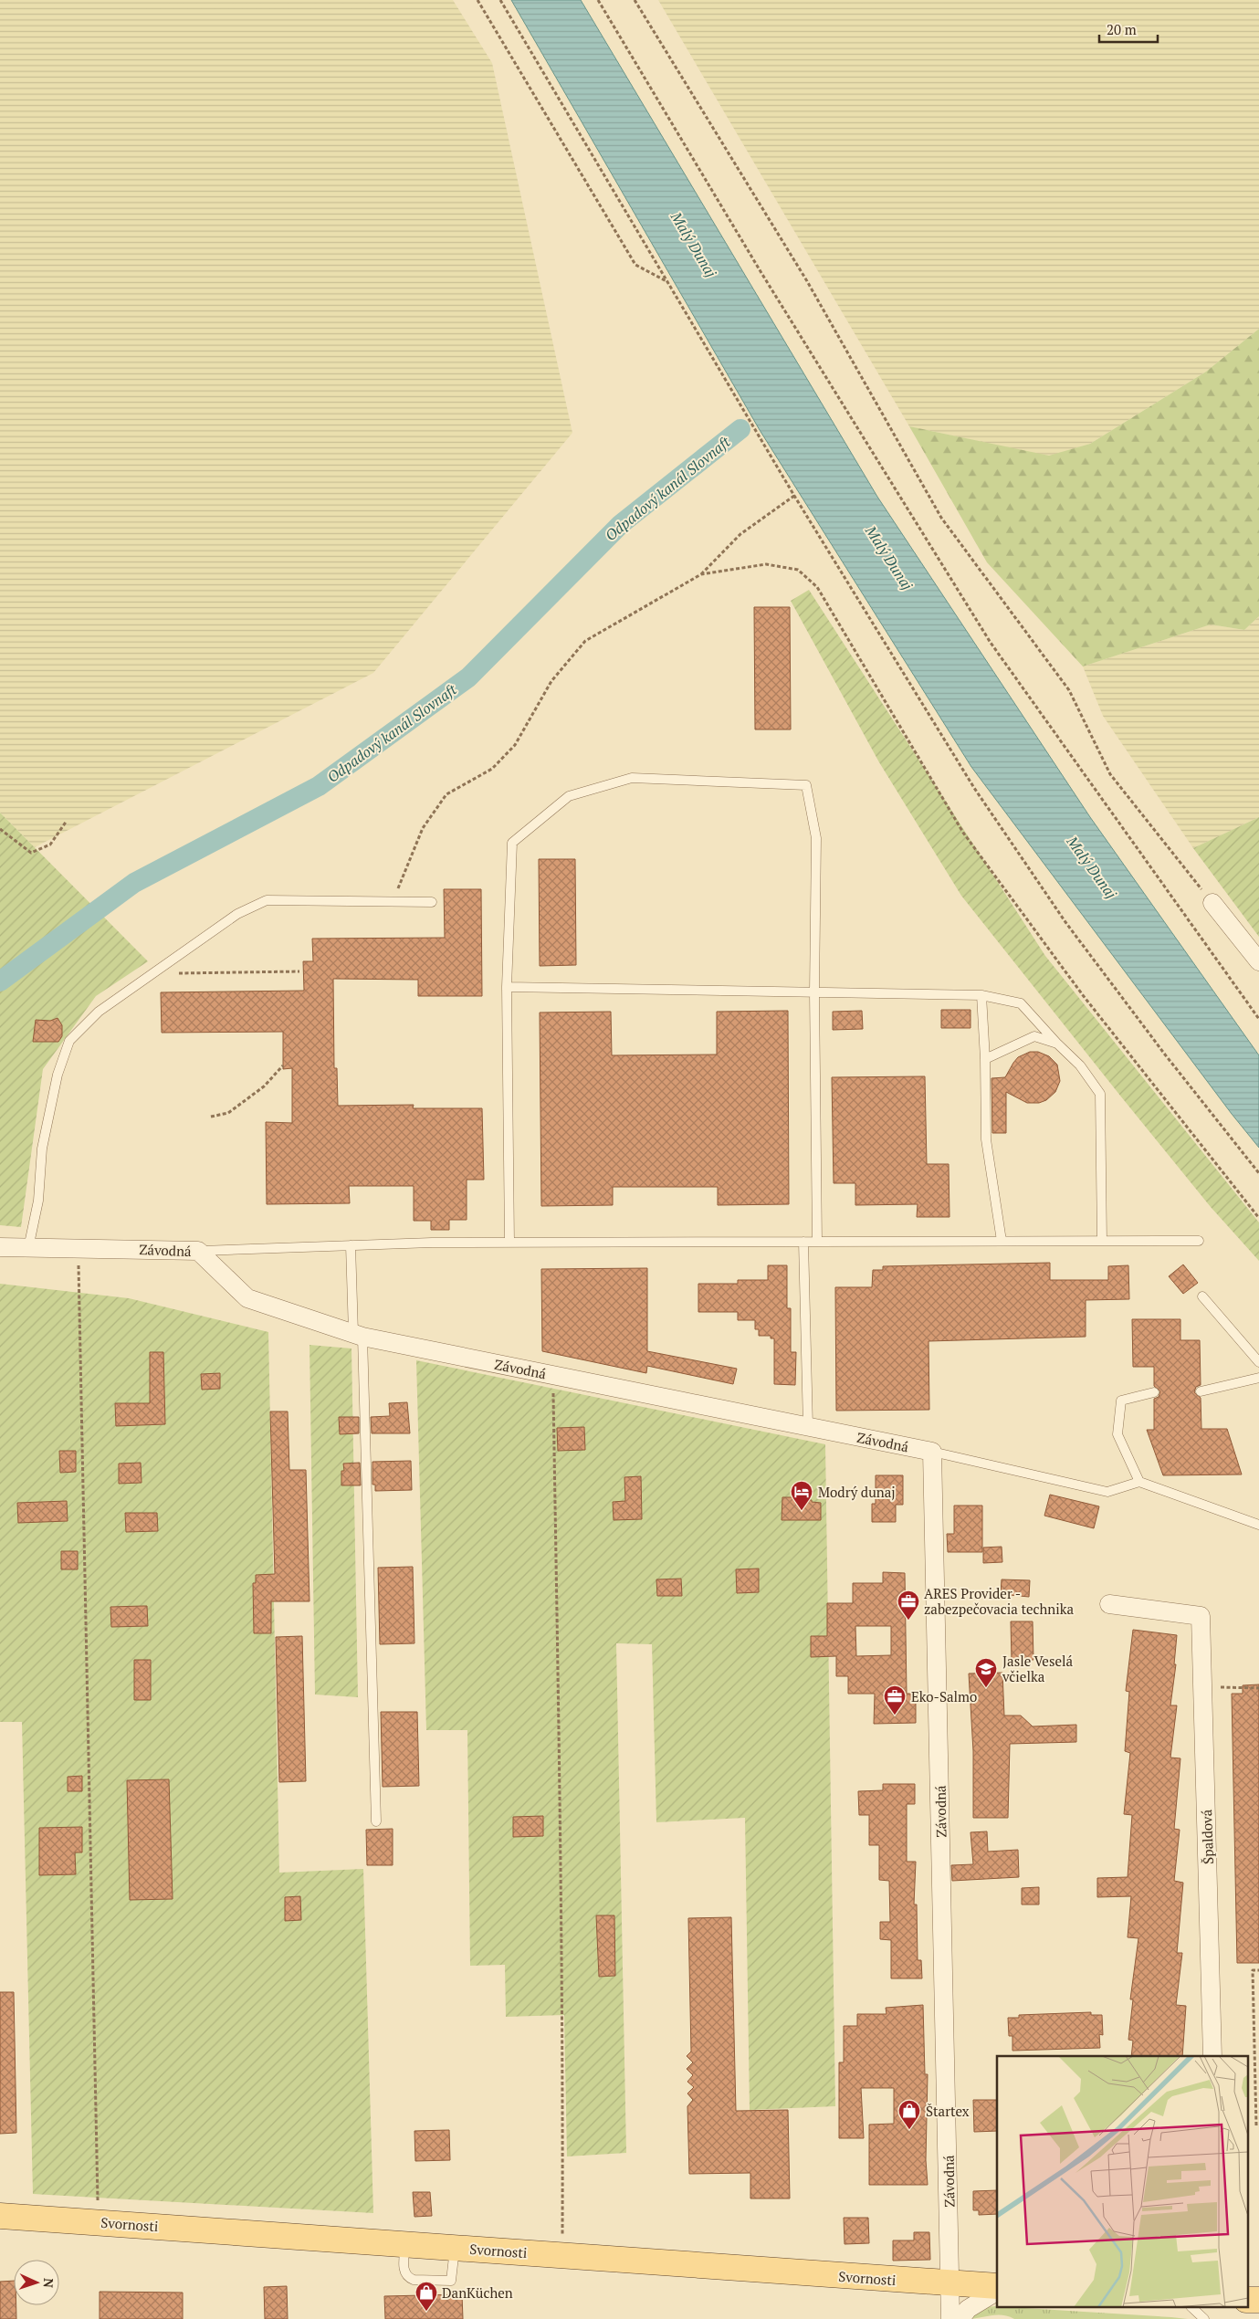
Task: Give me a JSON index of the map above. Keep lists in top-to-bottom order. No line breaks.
{"streets":{"main road":["Svornosti"],"street":["Závodná","Špaldová"]},"crossings":[["Závodná","Svornosti"]],"water":["Malý Dunaj","Odpadový kanál Slovnaft"],"places":{"hotel":["Modrý dunaj"],"office":["ARES Provider - zabezpečovacia technika","Eko-Salmo"],"school or university":["Jasle Veselá včielka"],"shop":["Štartex","DanKüchen"]},"scale_bar":"20 m","north":"right"}
